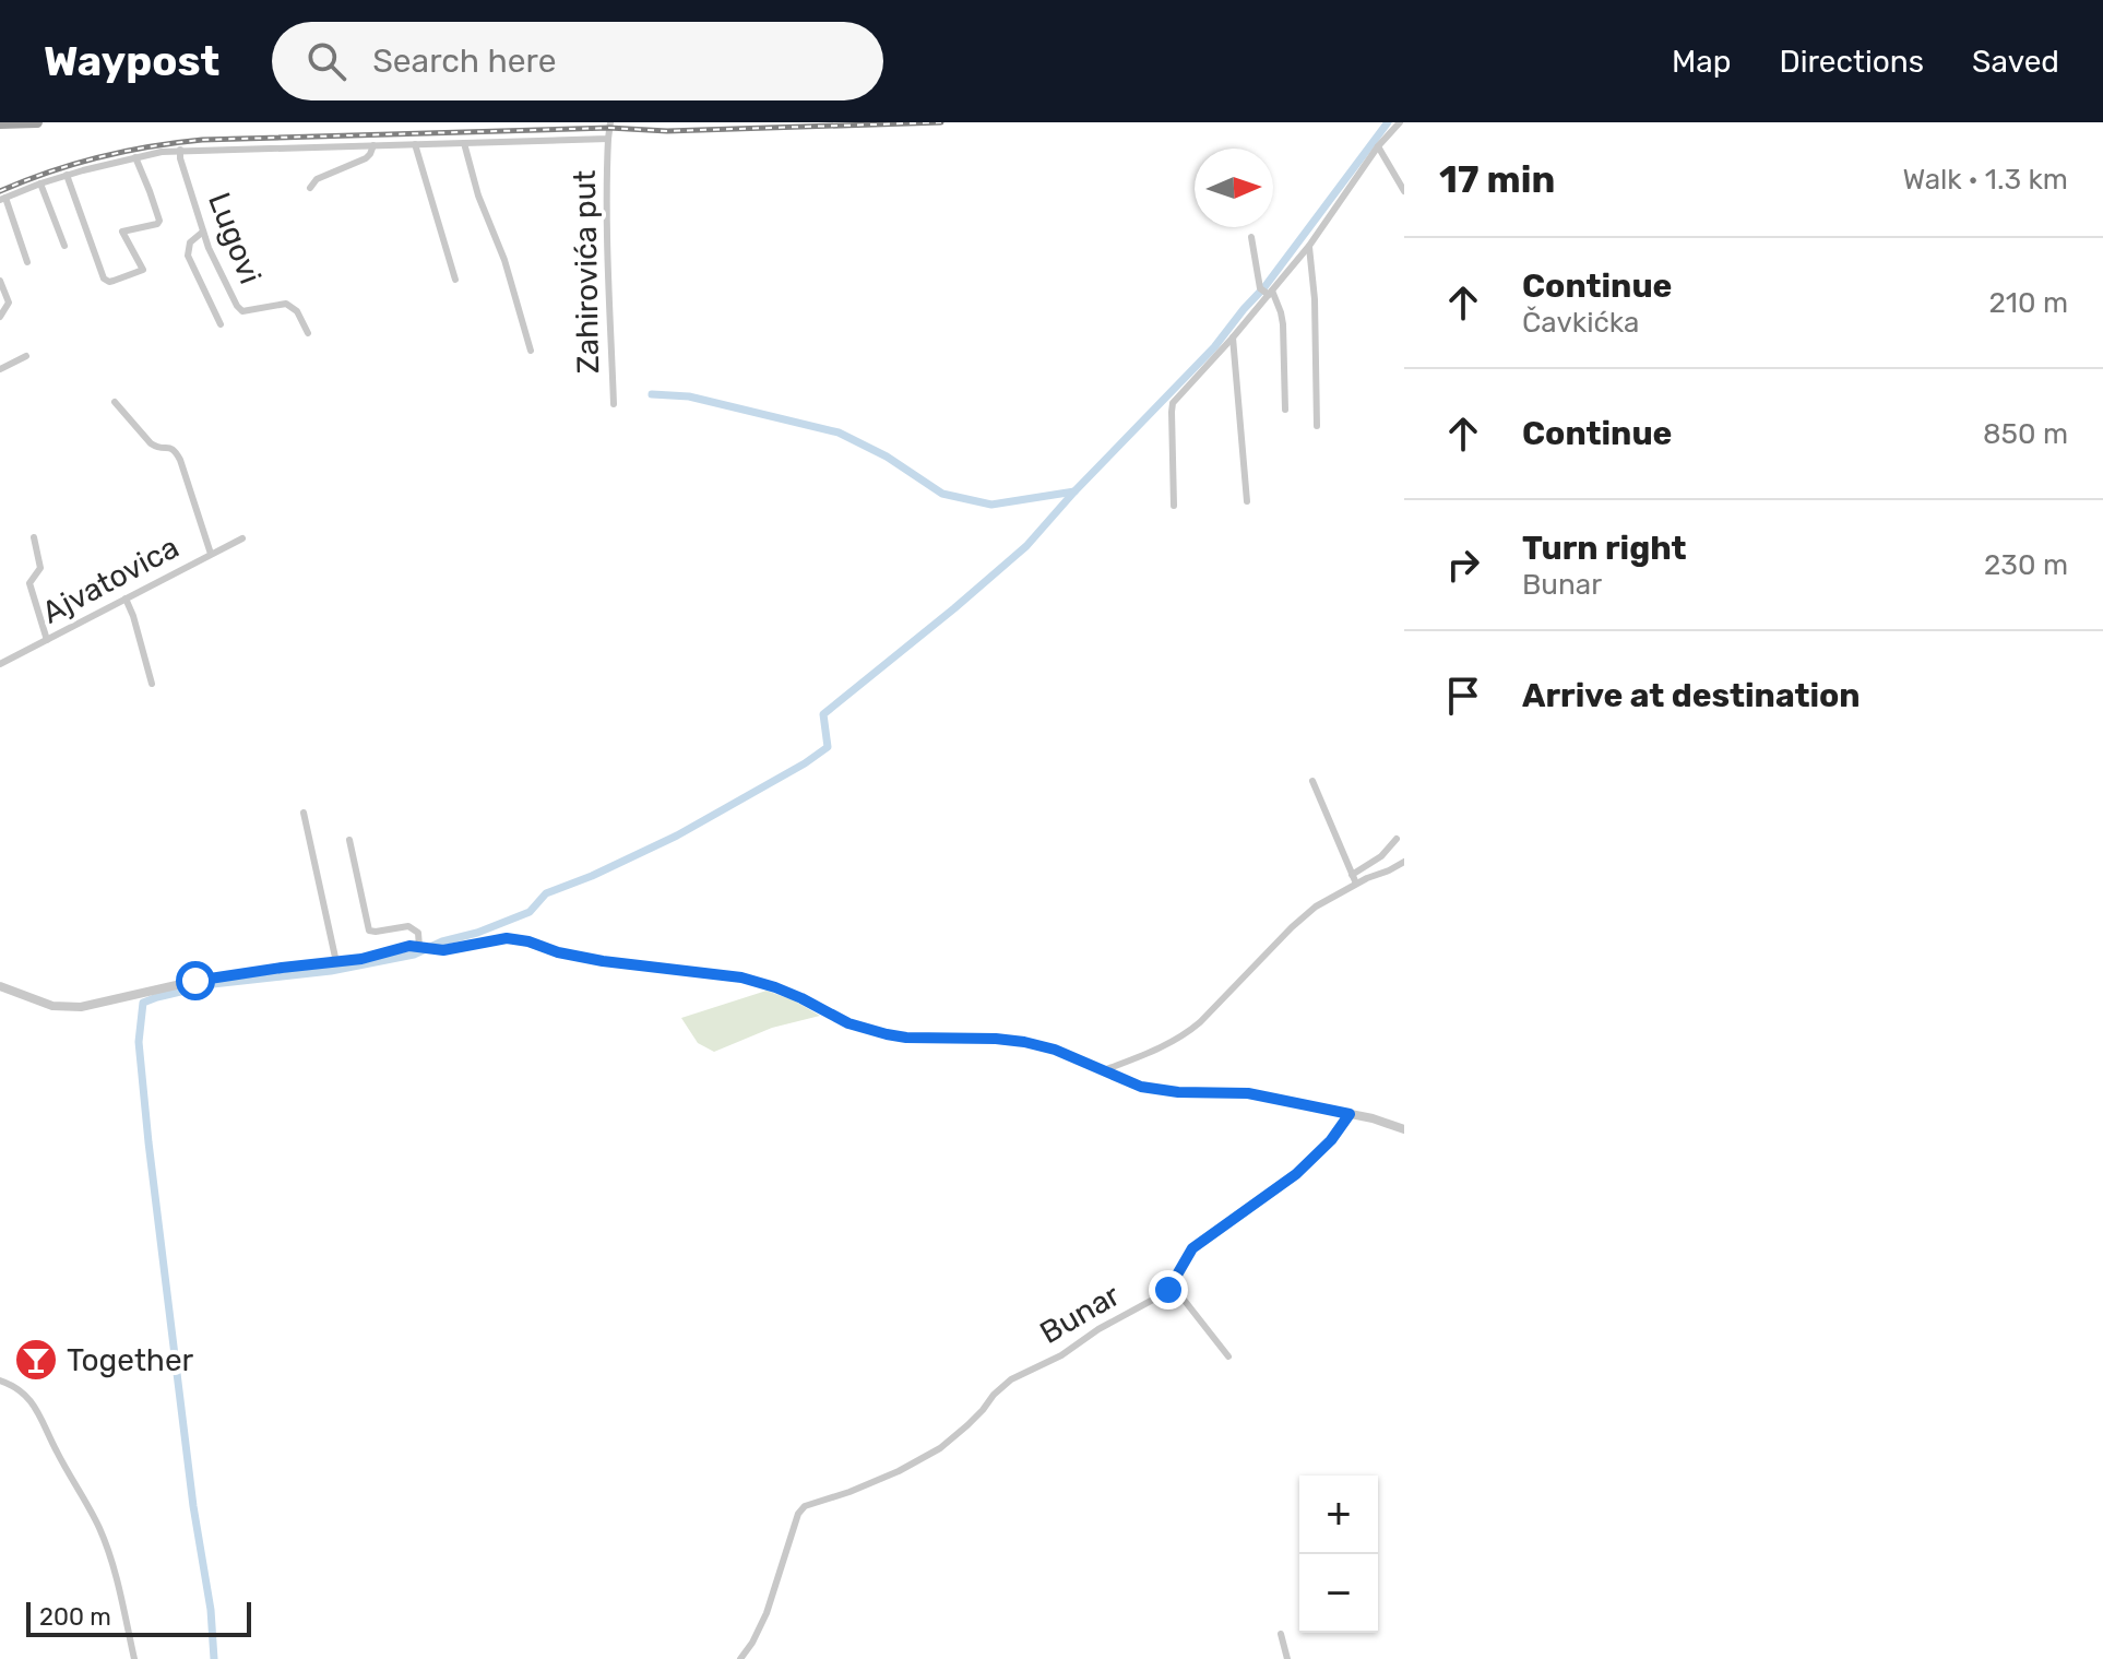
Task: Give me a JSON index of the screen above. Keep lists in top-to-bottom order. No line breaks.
{"streets":{"street":["Lugovi","Zahirovića put","Ajvatovica","Bunar"]},"places":{"bar":["Together"]},"scale_bar":"200 m","north":"right","page":{"header":"Waypost","search":"Search here","nav":["Map","Directions","Saved"],"heading":["17 min","Walk · 1.3 km"],"list":[["Continue","Čavkićka","210 m"],["Continue","850 m"],["Turn right","Bunar","230 m"],"Arrive at destination"],"map_buttons":["+","−"],"scale":"200 m"}}
